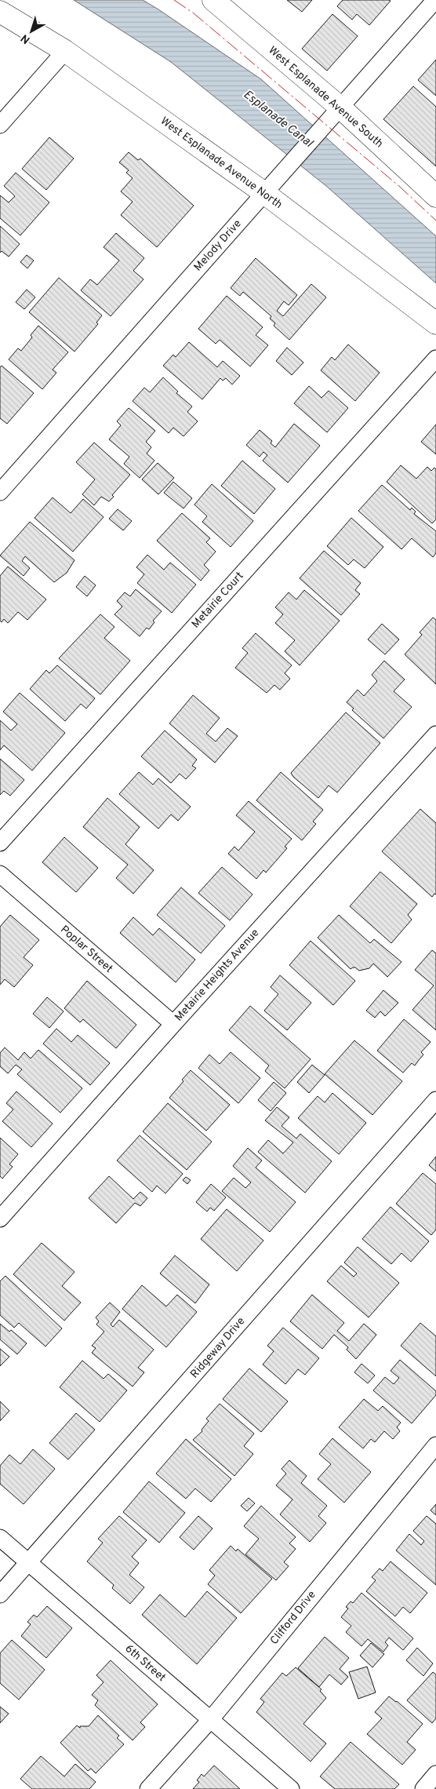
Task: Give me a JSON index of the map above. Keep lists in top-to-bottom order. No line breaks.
{"streets":{"main road":["West Esplanade Avenue South","West Esplanade Avenue North"],"street":["Melody Drive","Metairie Court","Poplar Street","Metairie Heights Avenue","Ridgeway Drive","Clifford Drive","6th Street"]},"crossings":[["West Esplanade Avenue South","Melody Drive"],["West Esplanade Avenue North","Melody Drive"],["Poplar Street","Metairie Heights Avenue"],["Ridgeway Drive","6th Street"],["Clifford Drive","6th Street"]],"water":["Esplanade Canal"],"north":"bottom left"}
